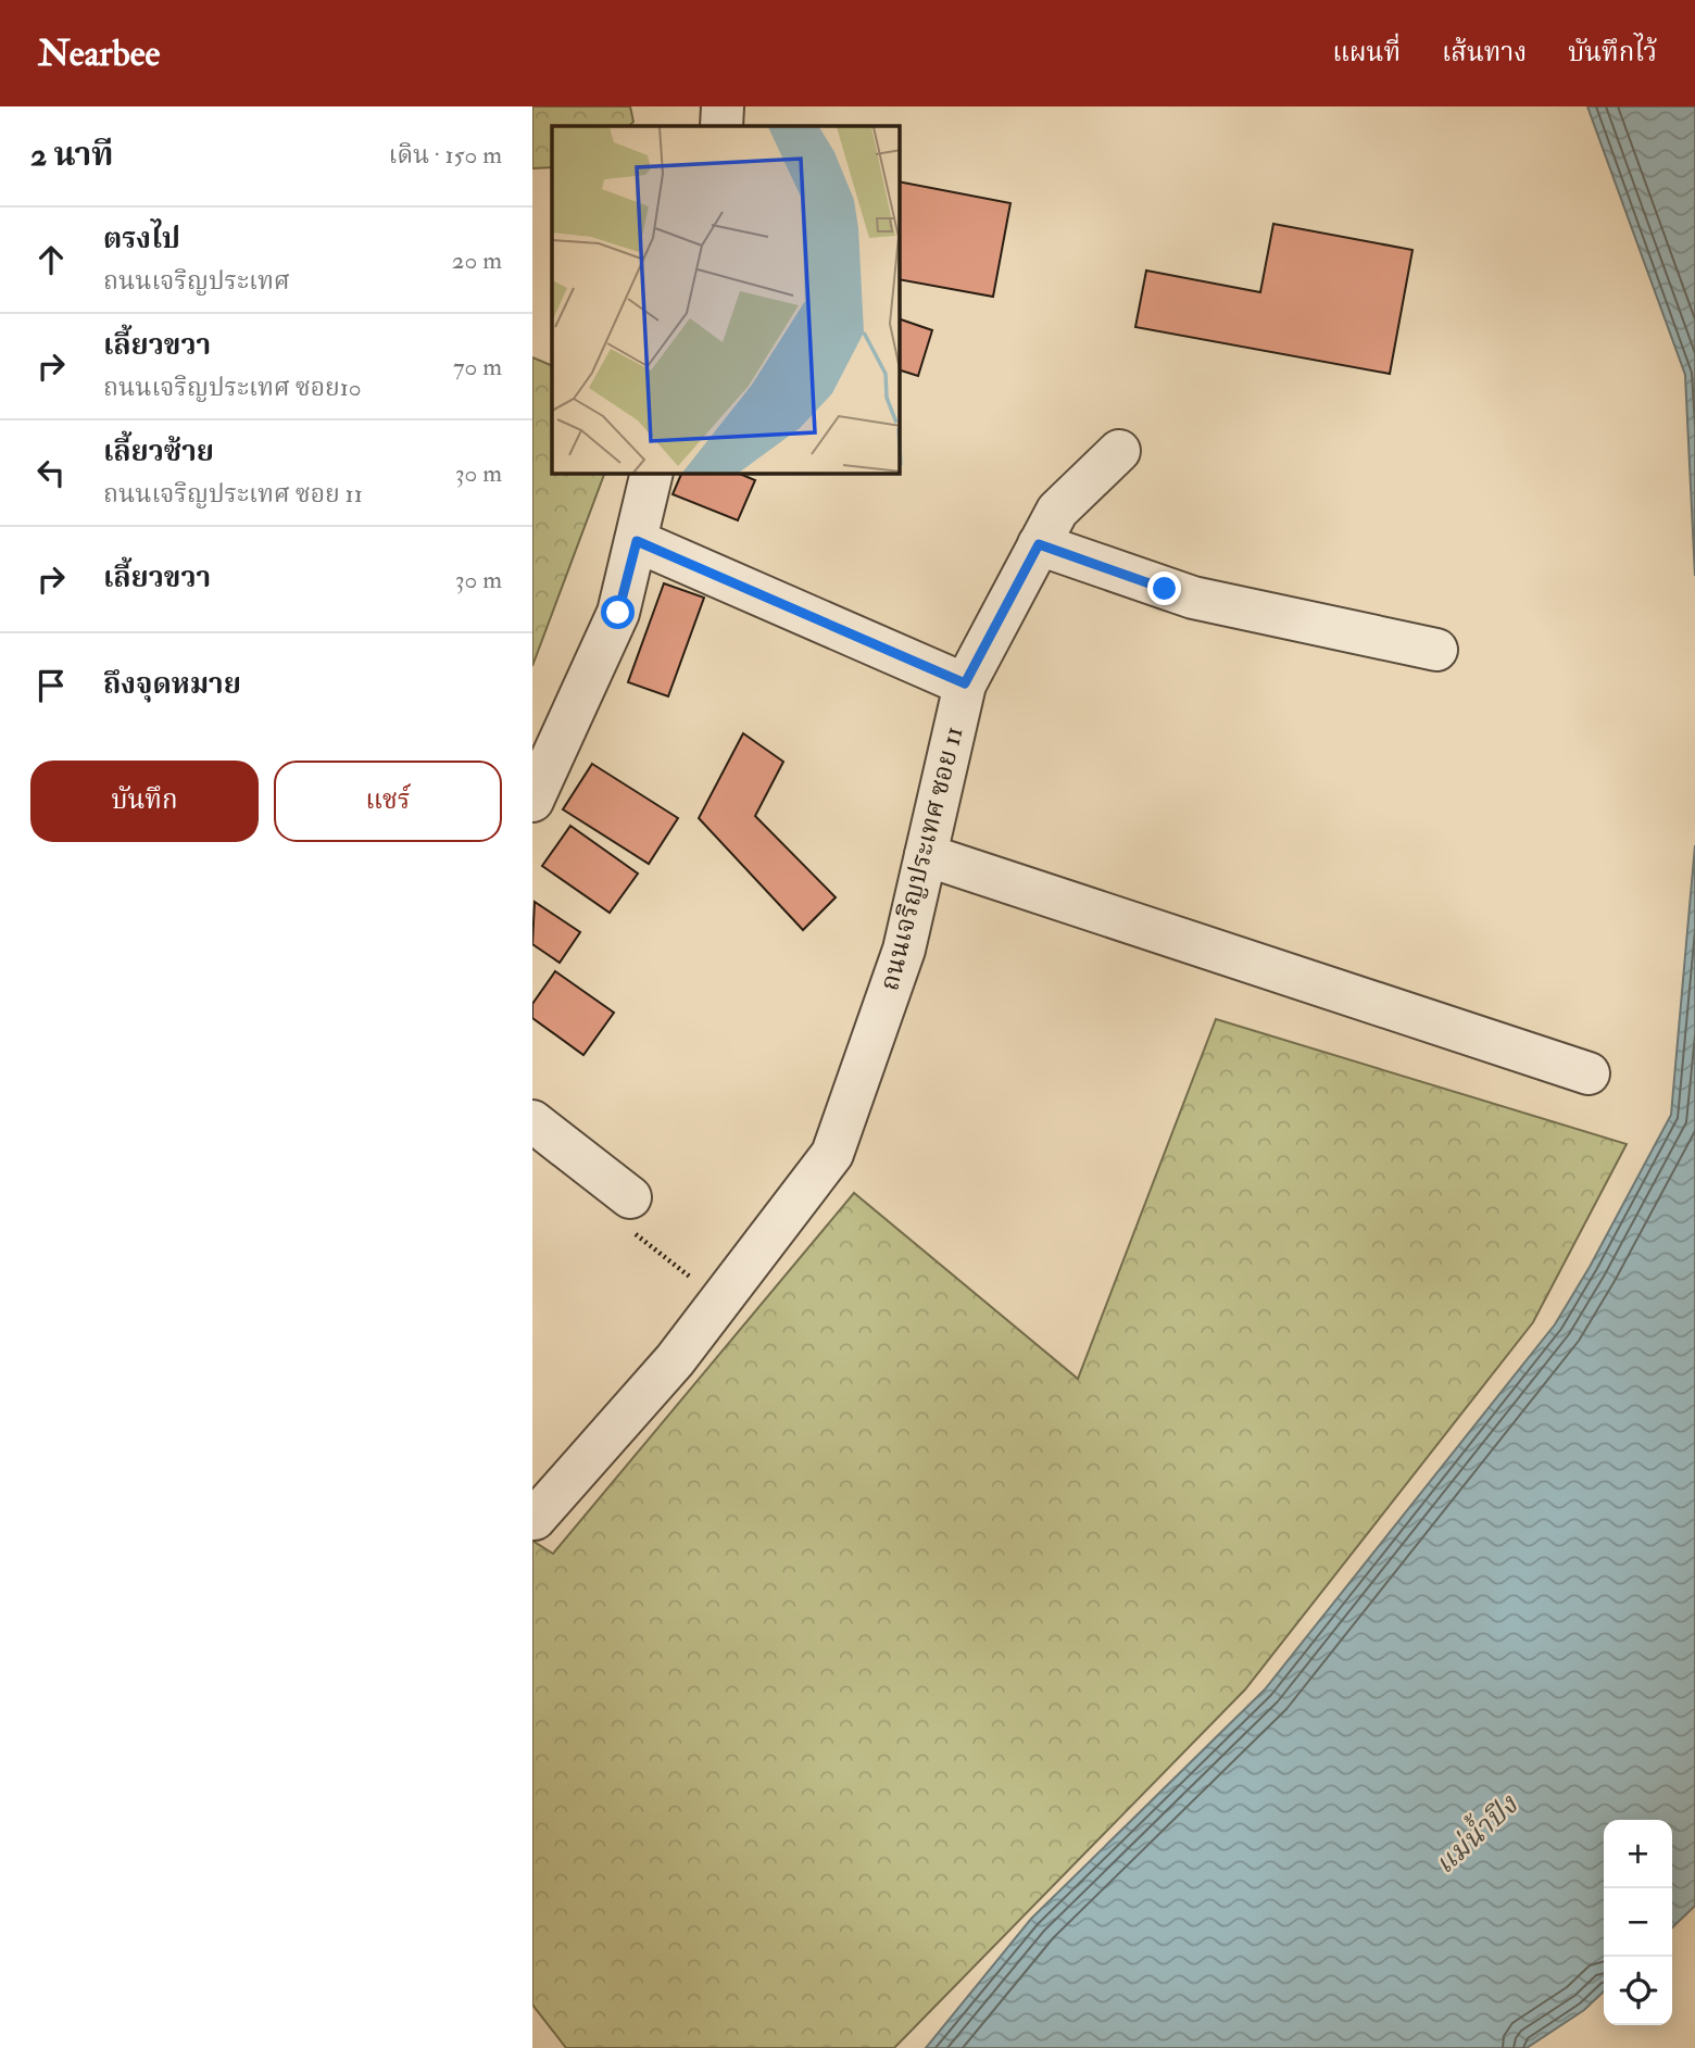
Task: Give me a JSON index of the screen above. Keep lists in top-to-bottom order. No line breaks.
{"streets":{"street":["ถนนเจริญประเทศ ซอย 11"]},"water":["แม่น้ำปิง"],"page":{"header":"Nearbee","nav":["แผนที่","เส้นทาง","บันทึกไว้"],"heading":["2 นาที","เดิน · 150 m"],"list":[["ตรงไป","ถนนเจริญประเทศ","20 m"],["เลี้ยวขวา","ถนนเจริญประเทศ ซอย10","70 m"],["เลี้ยวซ้าย","ถนนเจริญประเทศ ซอย 11","30 m"],["เลี้ยวขวา","30 m"],"ถึงจุดหมาย"],"buttons":["บันทึก","แชร์"],"map_buttons":["+","−"]}}
